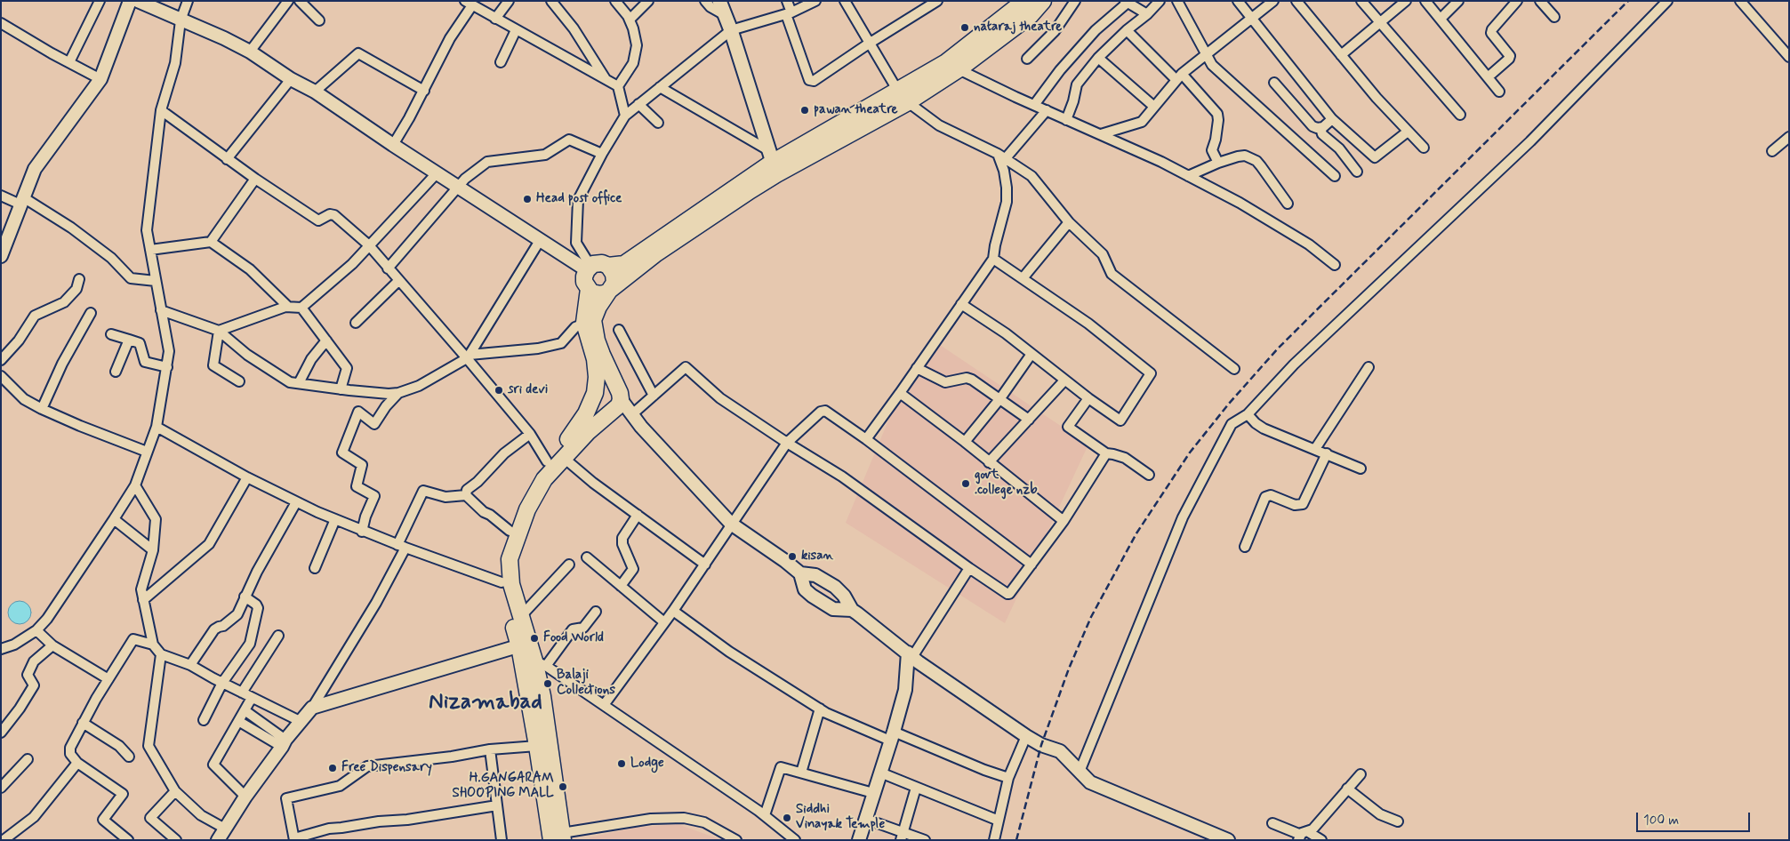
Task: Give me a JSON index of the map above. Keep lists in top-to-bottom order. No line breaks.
{"districts":["Nizamabad"],"places":["nataraj theatre","pawan theatre","Head post office","sri devi","govt .college nzb","kisan","Food World","Balaji Collections","Lodge","Free Dispensary","H.GANGARAM SHOOPING MALL","Siddhi Vinayak Temple"],"scale_bar":"100 m"}
